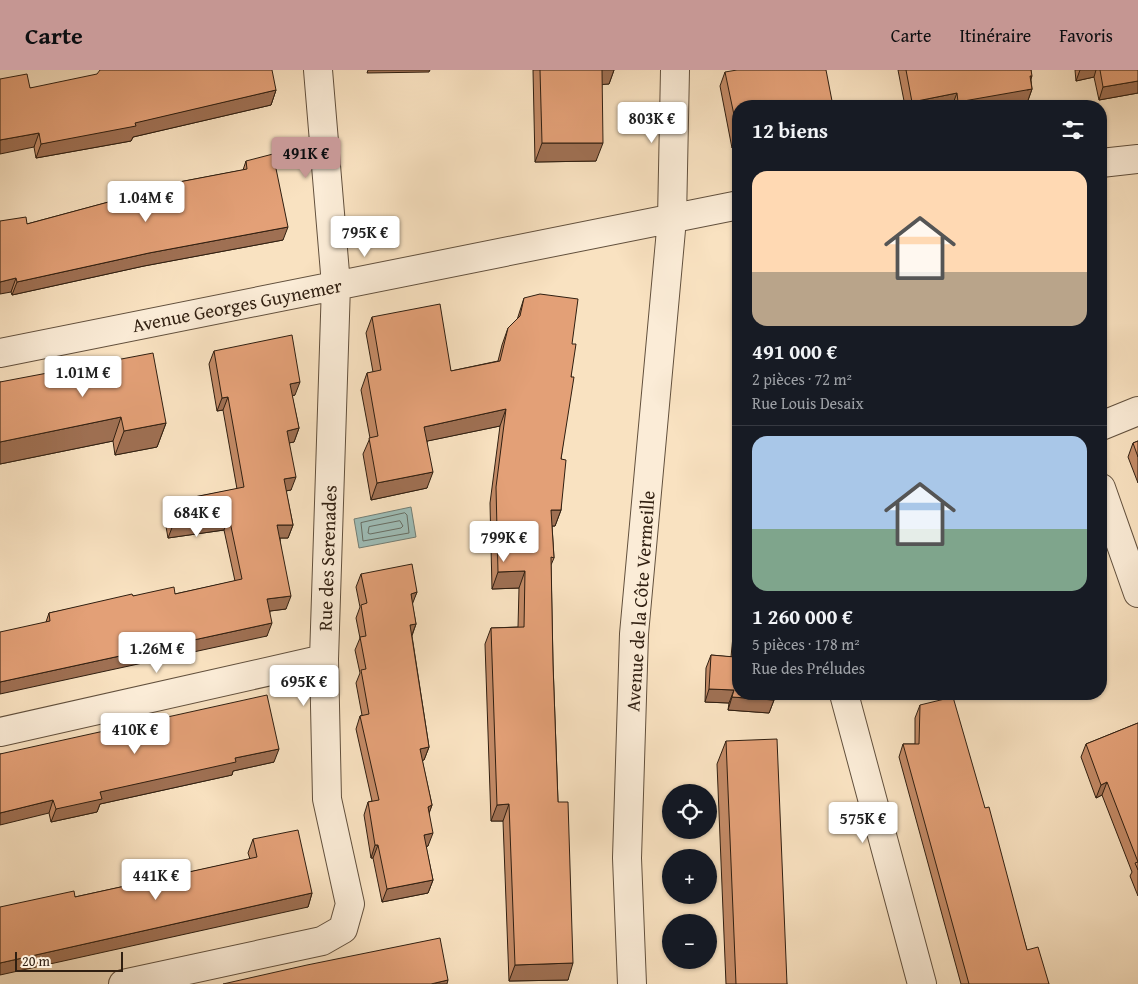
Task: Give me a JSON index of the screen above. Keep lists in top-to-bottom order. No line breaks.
{"streets":{"street":["Avenue Georges Guynemer","Rue des Serenades","Avenue de la Côte Vermeille"]},"crossings":[["Avenue Georges Guynemer","Rue des Serenades"],["Avenue Georges Guynemer","Avenue de la Côte Vermeille"]],"scale_bar":"20 m","page":{"header":"Carte","nav":["Carte","Itinéraire","Favoris"],"heading":"12 biens","price":["803K €","491K €","1.04M €","795K €","1.01M €","684K €","799K €","1.26M €","695K €","410K €","575K €","441K €"],"list":[{"name":"491 000 €","note":"2 pièces · 72 m² · Rue Louis Desaix"},{"name":"1 260 000 €","note":"5 pièces · 178 m² · Rue des Préludes"}],"map_buttons":["+","−"],"scale":"20 m"}}
